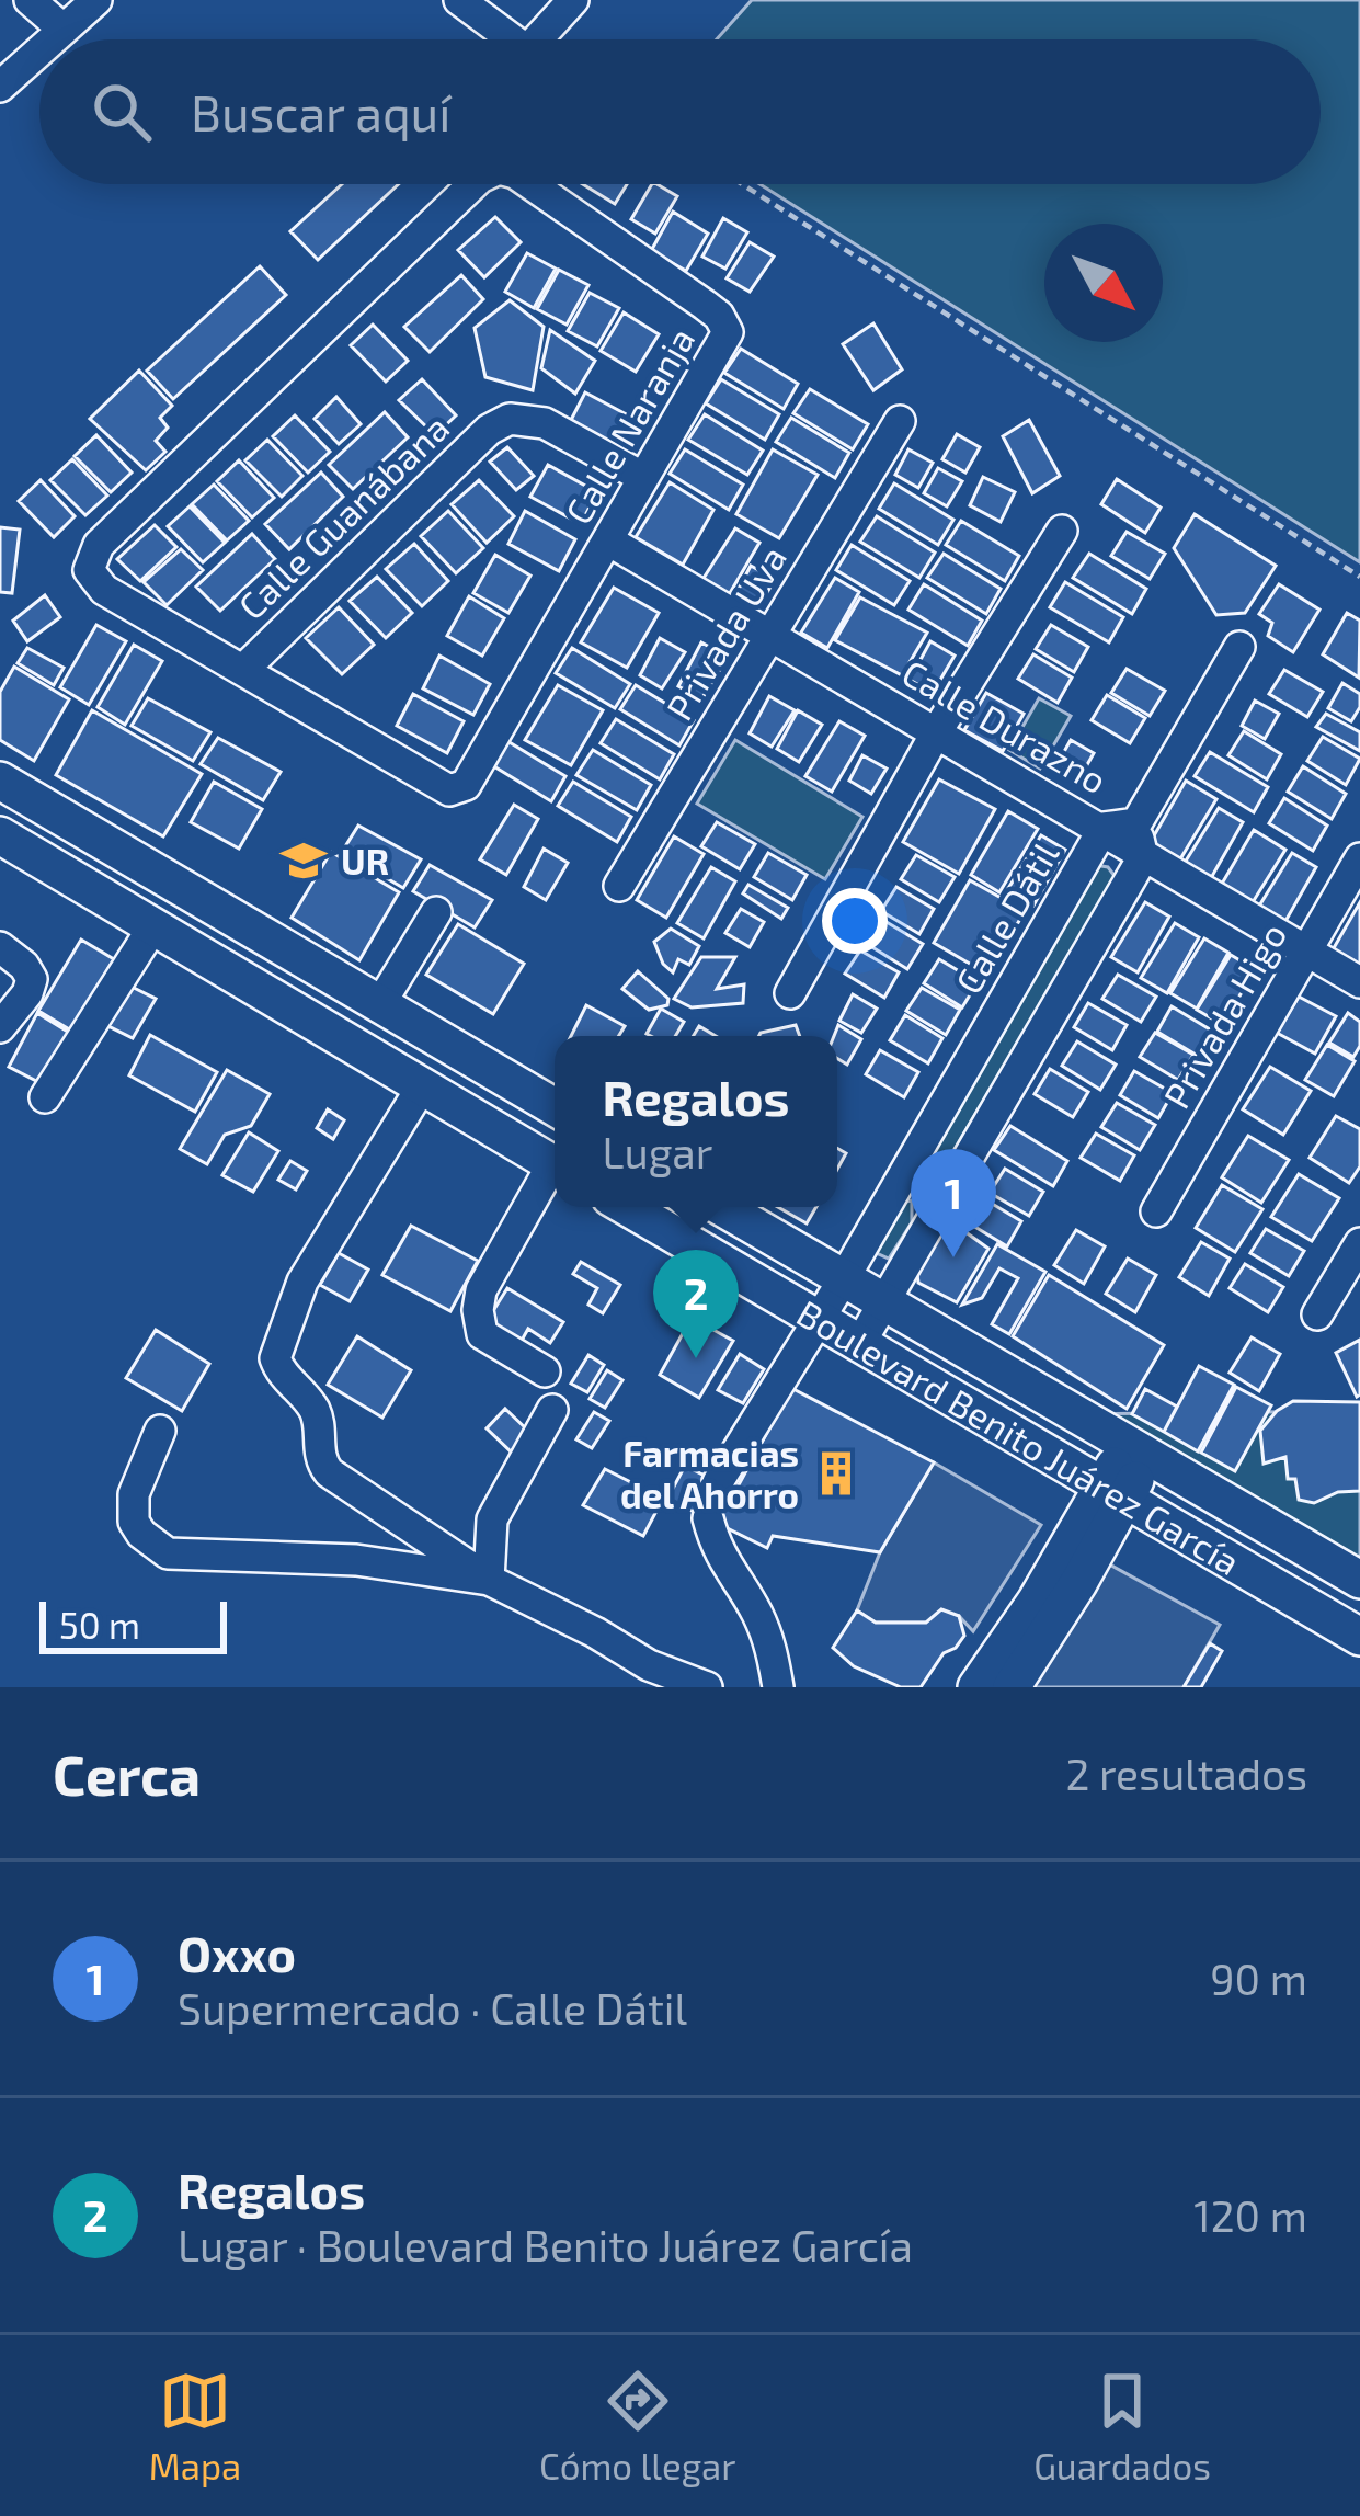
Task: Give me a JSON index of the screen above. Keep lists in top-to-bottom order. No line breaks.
{"streets":{"main road":["Boulevard Benito Juárez García"],"street":["Calle Naranja","Calle Guanábana","Privada Uva","Calle Durazno","Calle Dátil","Privada Higo"]},"crossings":[["Calle Naranja","Calle Guanábana"],["Calle Naranja","Calle Durazno"],["Privada Uva","Calle Durazno"],["Calle Durazno","Calle Dátil"],["Calle Durazno","Privada Higo"],["Calle Dátil","Boulevard Benito Juárez García"]],"places":{"school or university":["UR"],"building":["Farmacias del Ahorro"]},"scale_bar":"50 m","north":"bottom right","page":{"search":"Buscar aquí","popup":["Regalos","Lugar"],"pins":["1","2"],"scale":"50 m","heading":["Cerca","2 resultados"],"list":[{"mark":"1","name":"Oxxo","note":"Supermercado · Calle Dátil","value":"90 m"},{"mark":"2","name":"Regalos","note":"Lugar · Boulevard Benito Juárez García","value":"120 m"}],"nav":["Mapa","Cómo llegar","Guardados"]}}
